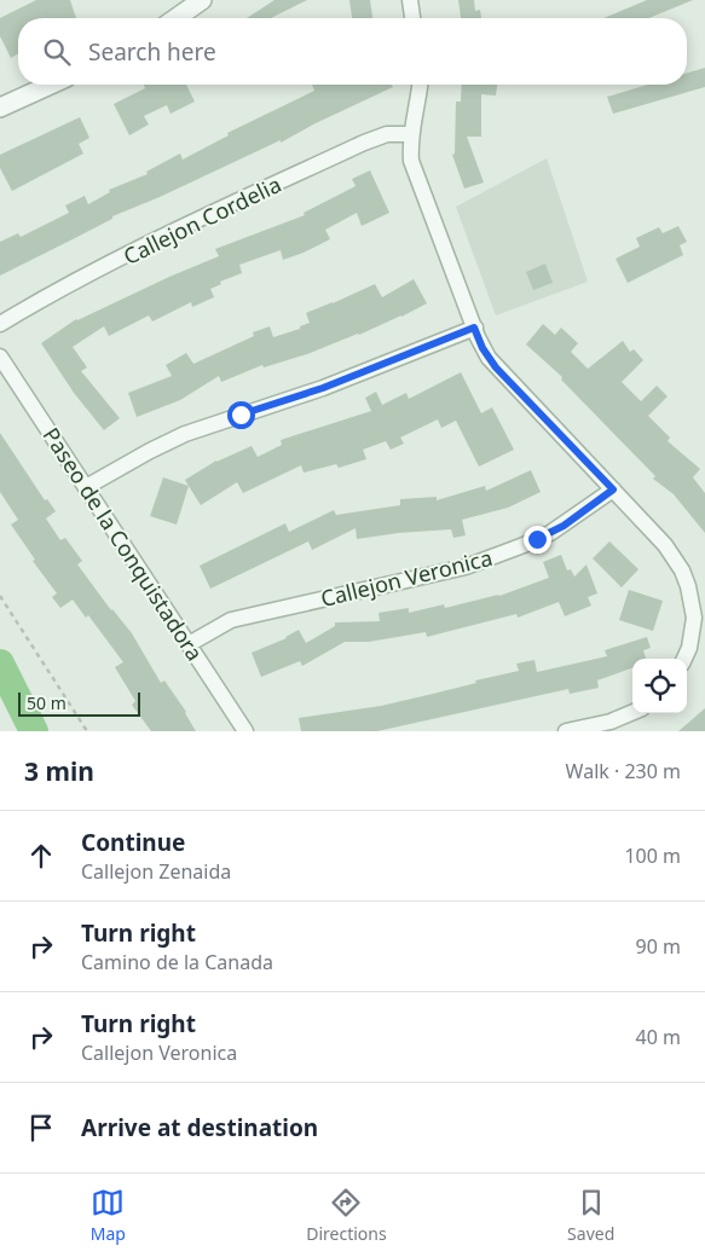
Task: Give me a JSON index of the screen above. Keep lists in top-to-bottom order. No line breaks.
{"streets":{"street":["Callejon Cordelia","Paseo de la Conquistadora","Callejon Veronica"]},"crossings":[["Paseo de la Conquistadora","Callejon Veronica"]],"scale_bar":"50 m","page":{"search":"Search here","scale":"50 m","heading":["3 min","Walk · 230 m"],"list":[["Continue","Callejon Zenaida","100 m"],["Turn right","Camino de la Canada","90 m"],["Turn right","Callejon Veronica","40 m"],"Arrive at destination"],"nav":["Map","Directions","Saved"]}}
